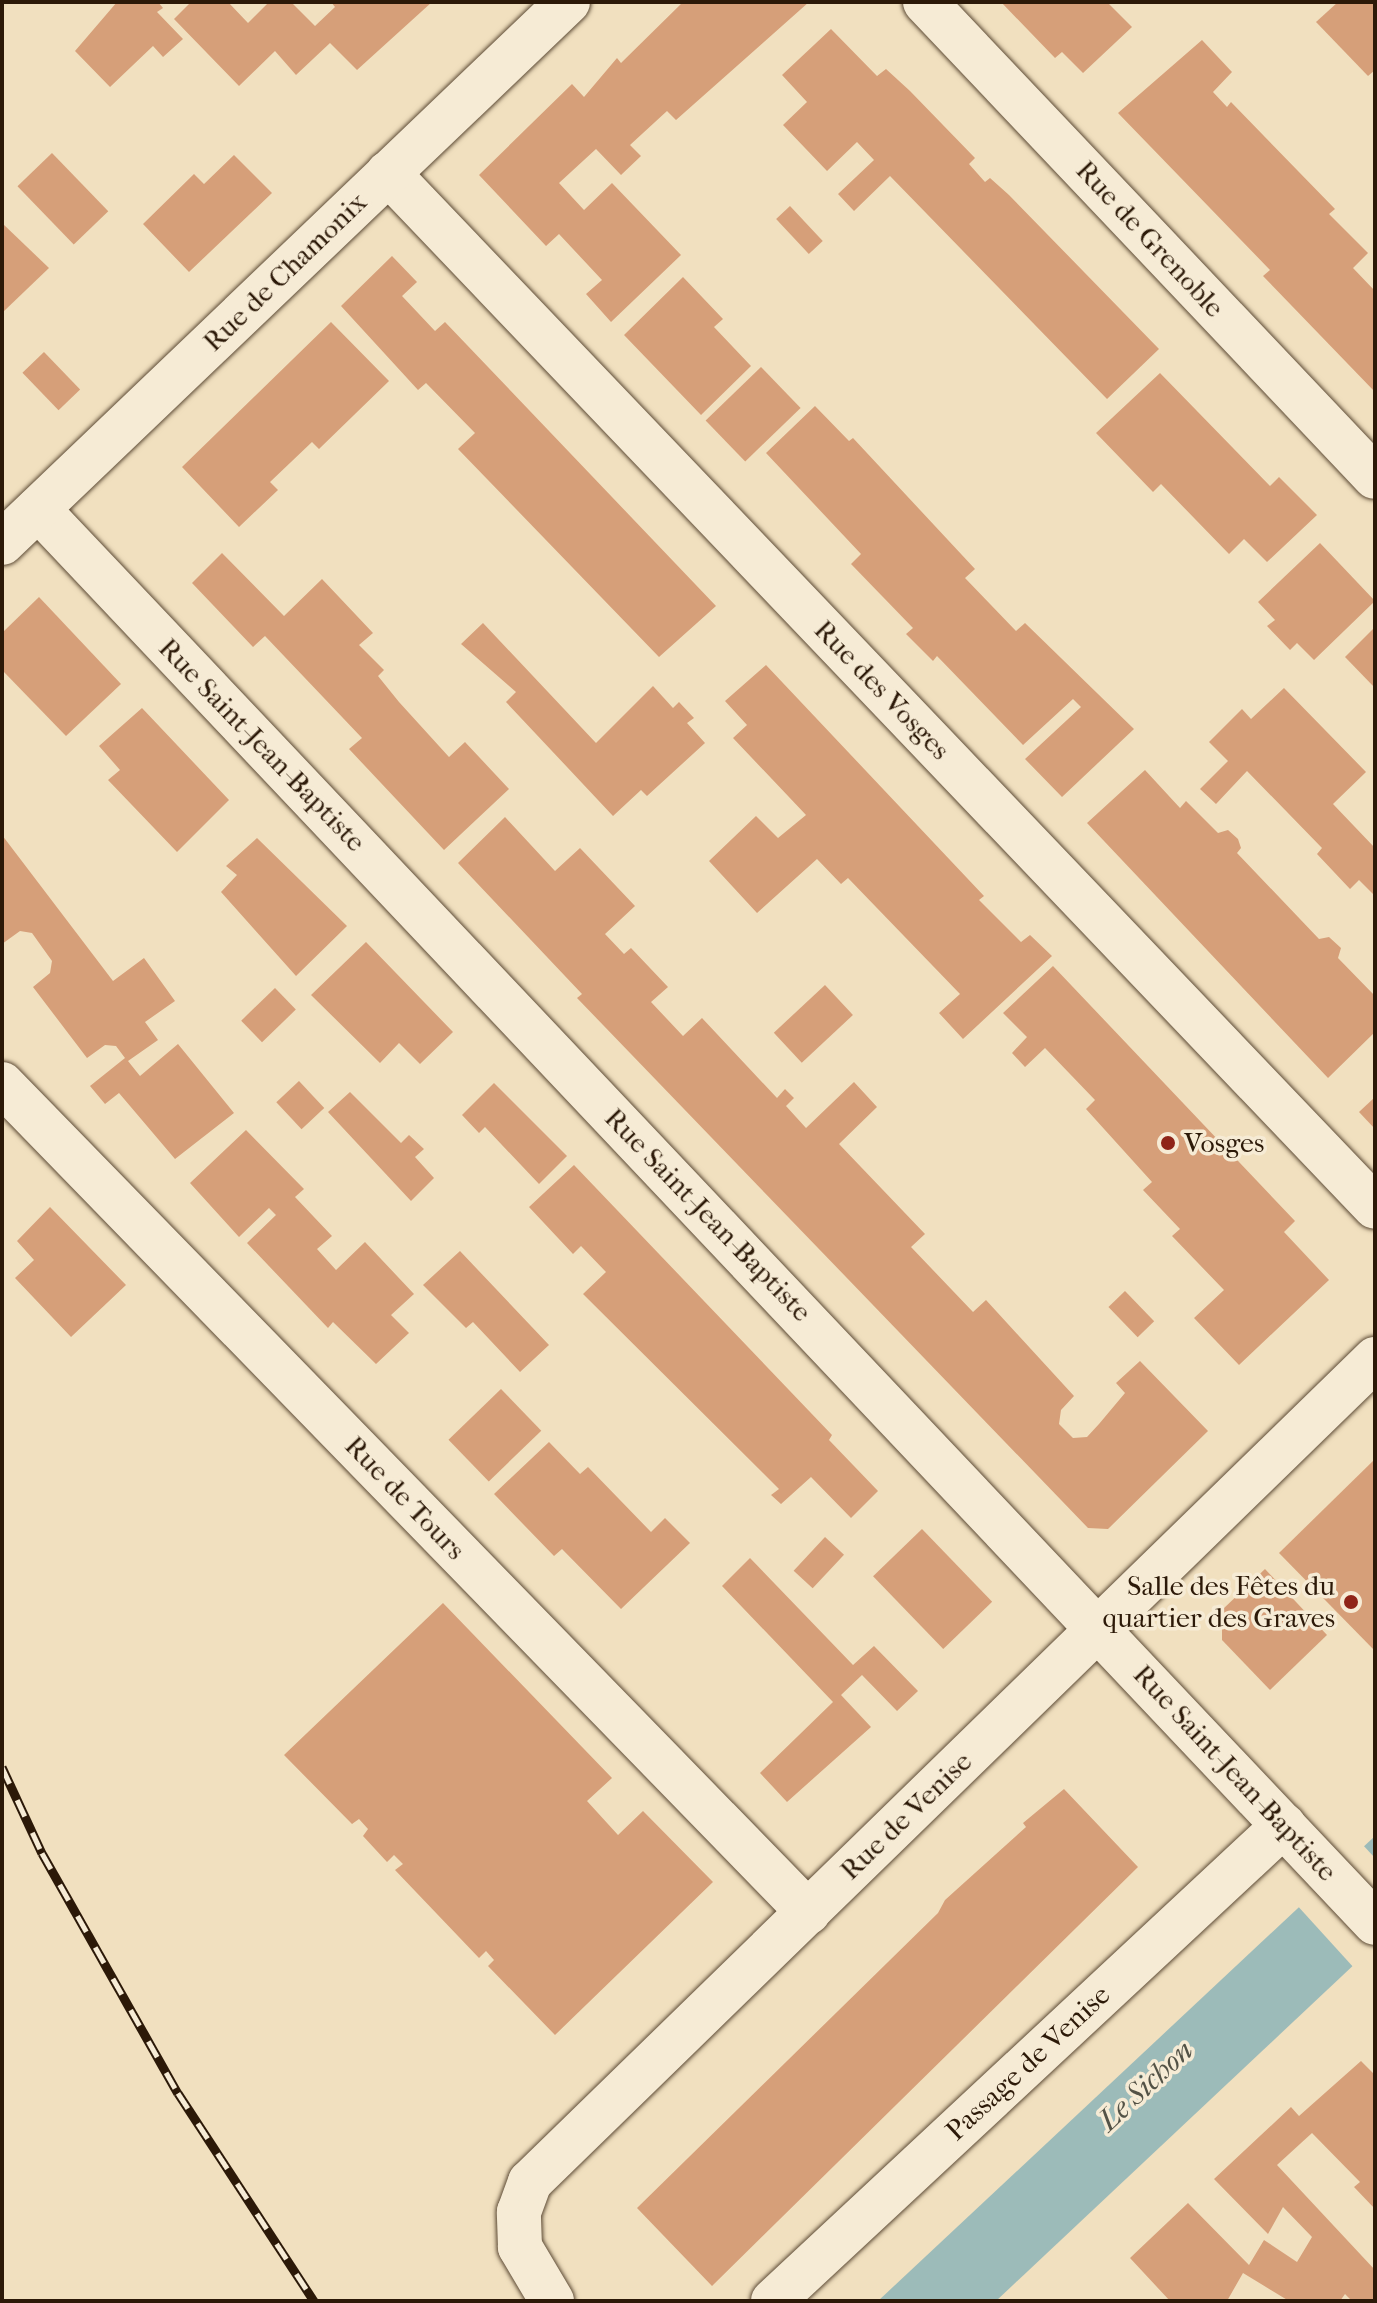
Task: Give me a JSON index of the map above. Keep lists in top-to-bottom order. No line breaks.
{"streets":{"street":["Rue de Grenoble","Rue de Chamonix","Rue des Vosges","Rue Saint-Jean-Baptiste","Rue de Tours","Rue de Venise","Passage de Venise"]},"crossings":[["Rue de Chamonix","Rue des Vosges"],["Rue de Chamonix","Rue Saint-Jean-Baptiste"],["Rue Saint-Jean-Baptiste","Rue de Venise"],["Rue Saint-Jean-Baptiste","Passage de Venise"],["Rue de Tours","Rue de Venise"]],"water":["Le Sichon"],"places":["Vosges","Salle des Fêtes du quartier des Graves"]}
